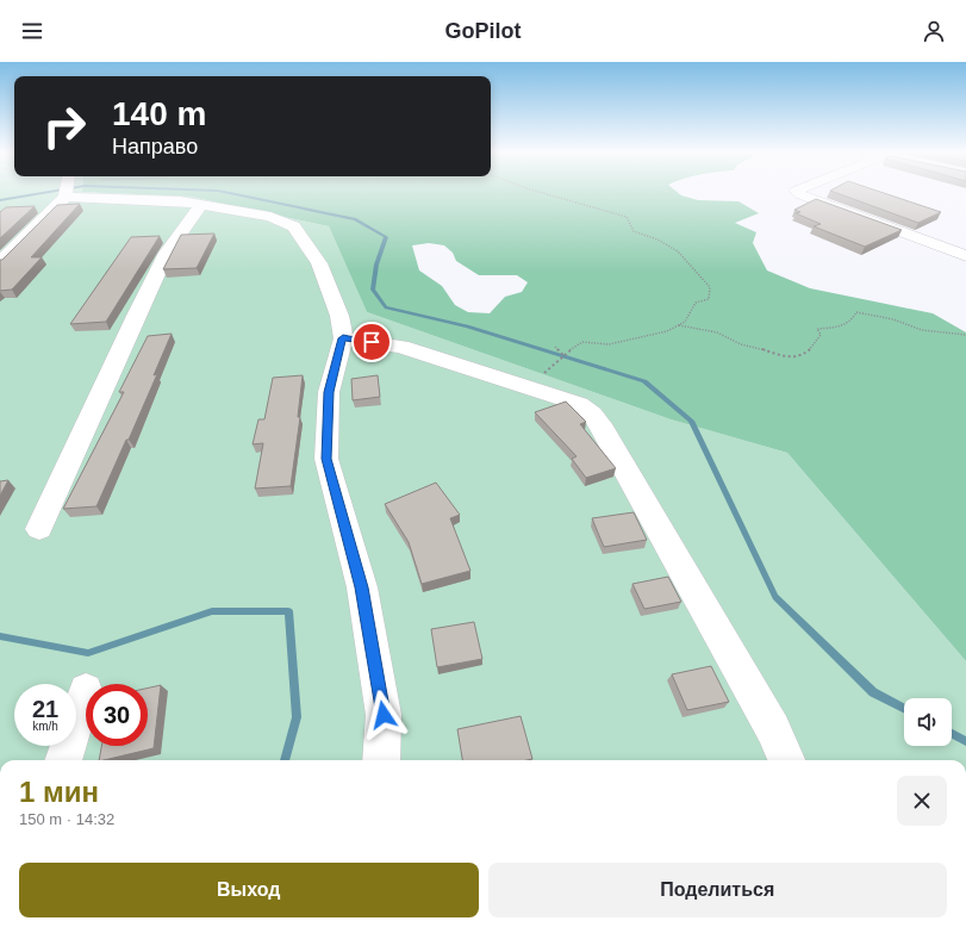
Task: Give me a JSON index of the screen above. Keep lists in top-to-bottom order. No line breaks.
{"page":{"header":"GoPilot","turn":["140 m","Направо"],"speed":"21 km/h","limit":"30","heading":["1 мин","150 m · 14:32"],"buttons":["Выход","Поделиться"]}}
